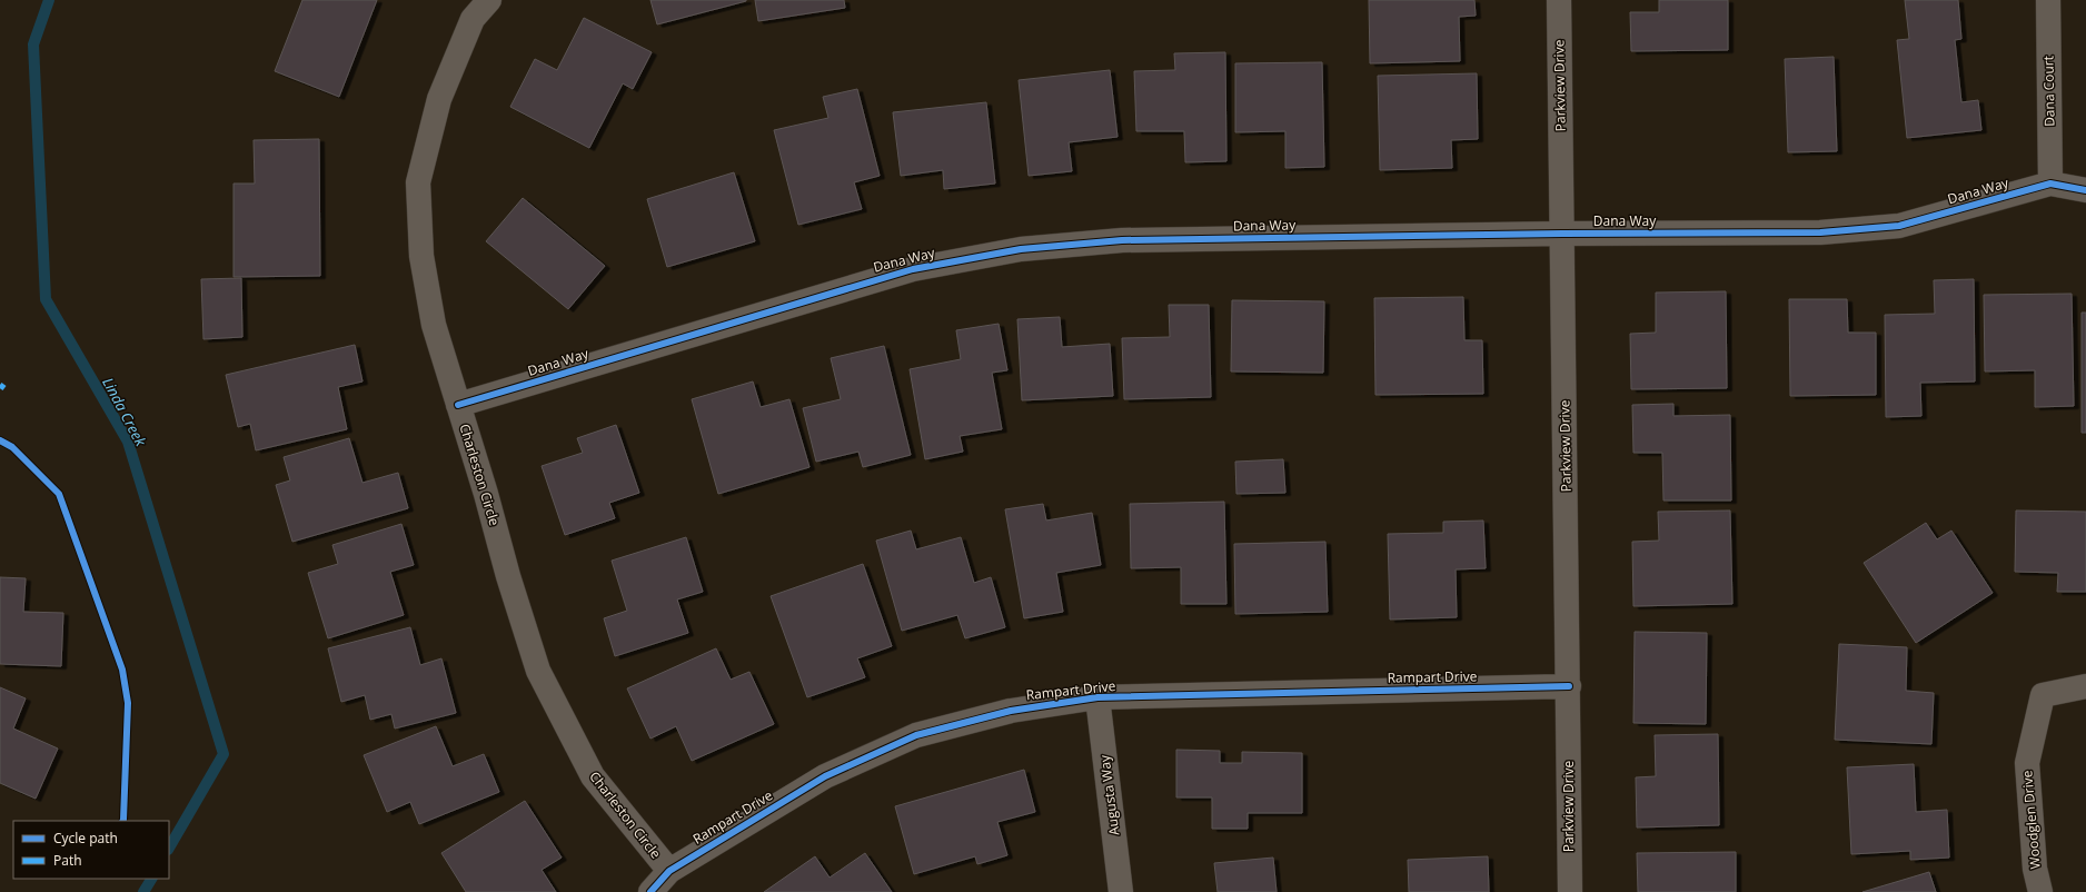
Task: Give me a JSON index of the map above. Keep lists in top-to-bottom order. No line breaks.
{"streets":{"street":["Parkview Drive","Dana Court","Dana Way","Charleston Circle","Rampart Drive","Augusta Way","Woodglen Drive"]},"crossings":[["Parkview Drive","Dana Way"],["Parkview Drive","Rampart Drive"],["Dana Court","Dana Way"],["Dana Way","Charleston Circle"],["Charleston Circle","Rampart Drive"],["Rampart Drive","Augusta Way"]],"water":["Linda Creek"],"legend":["Cycle path","Path"]}
